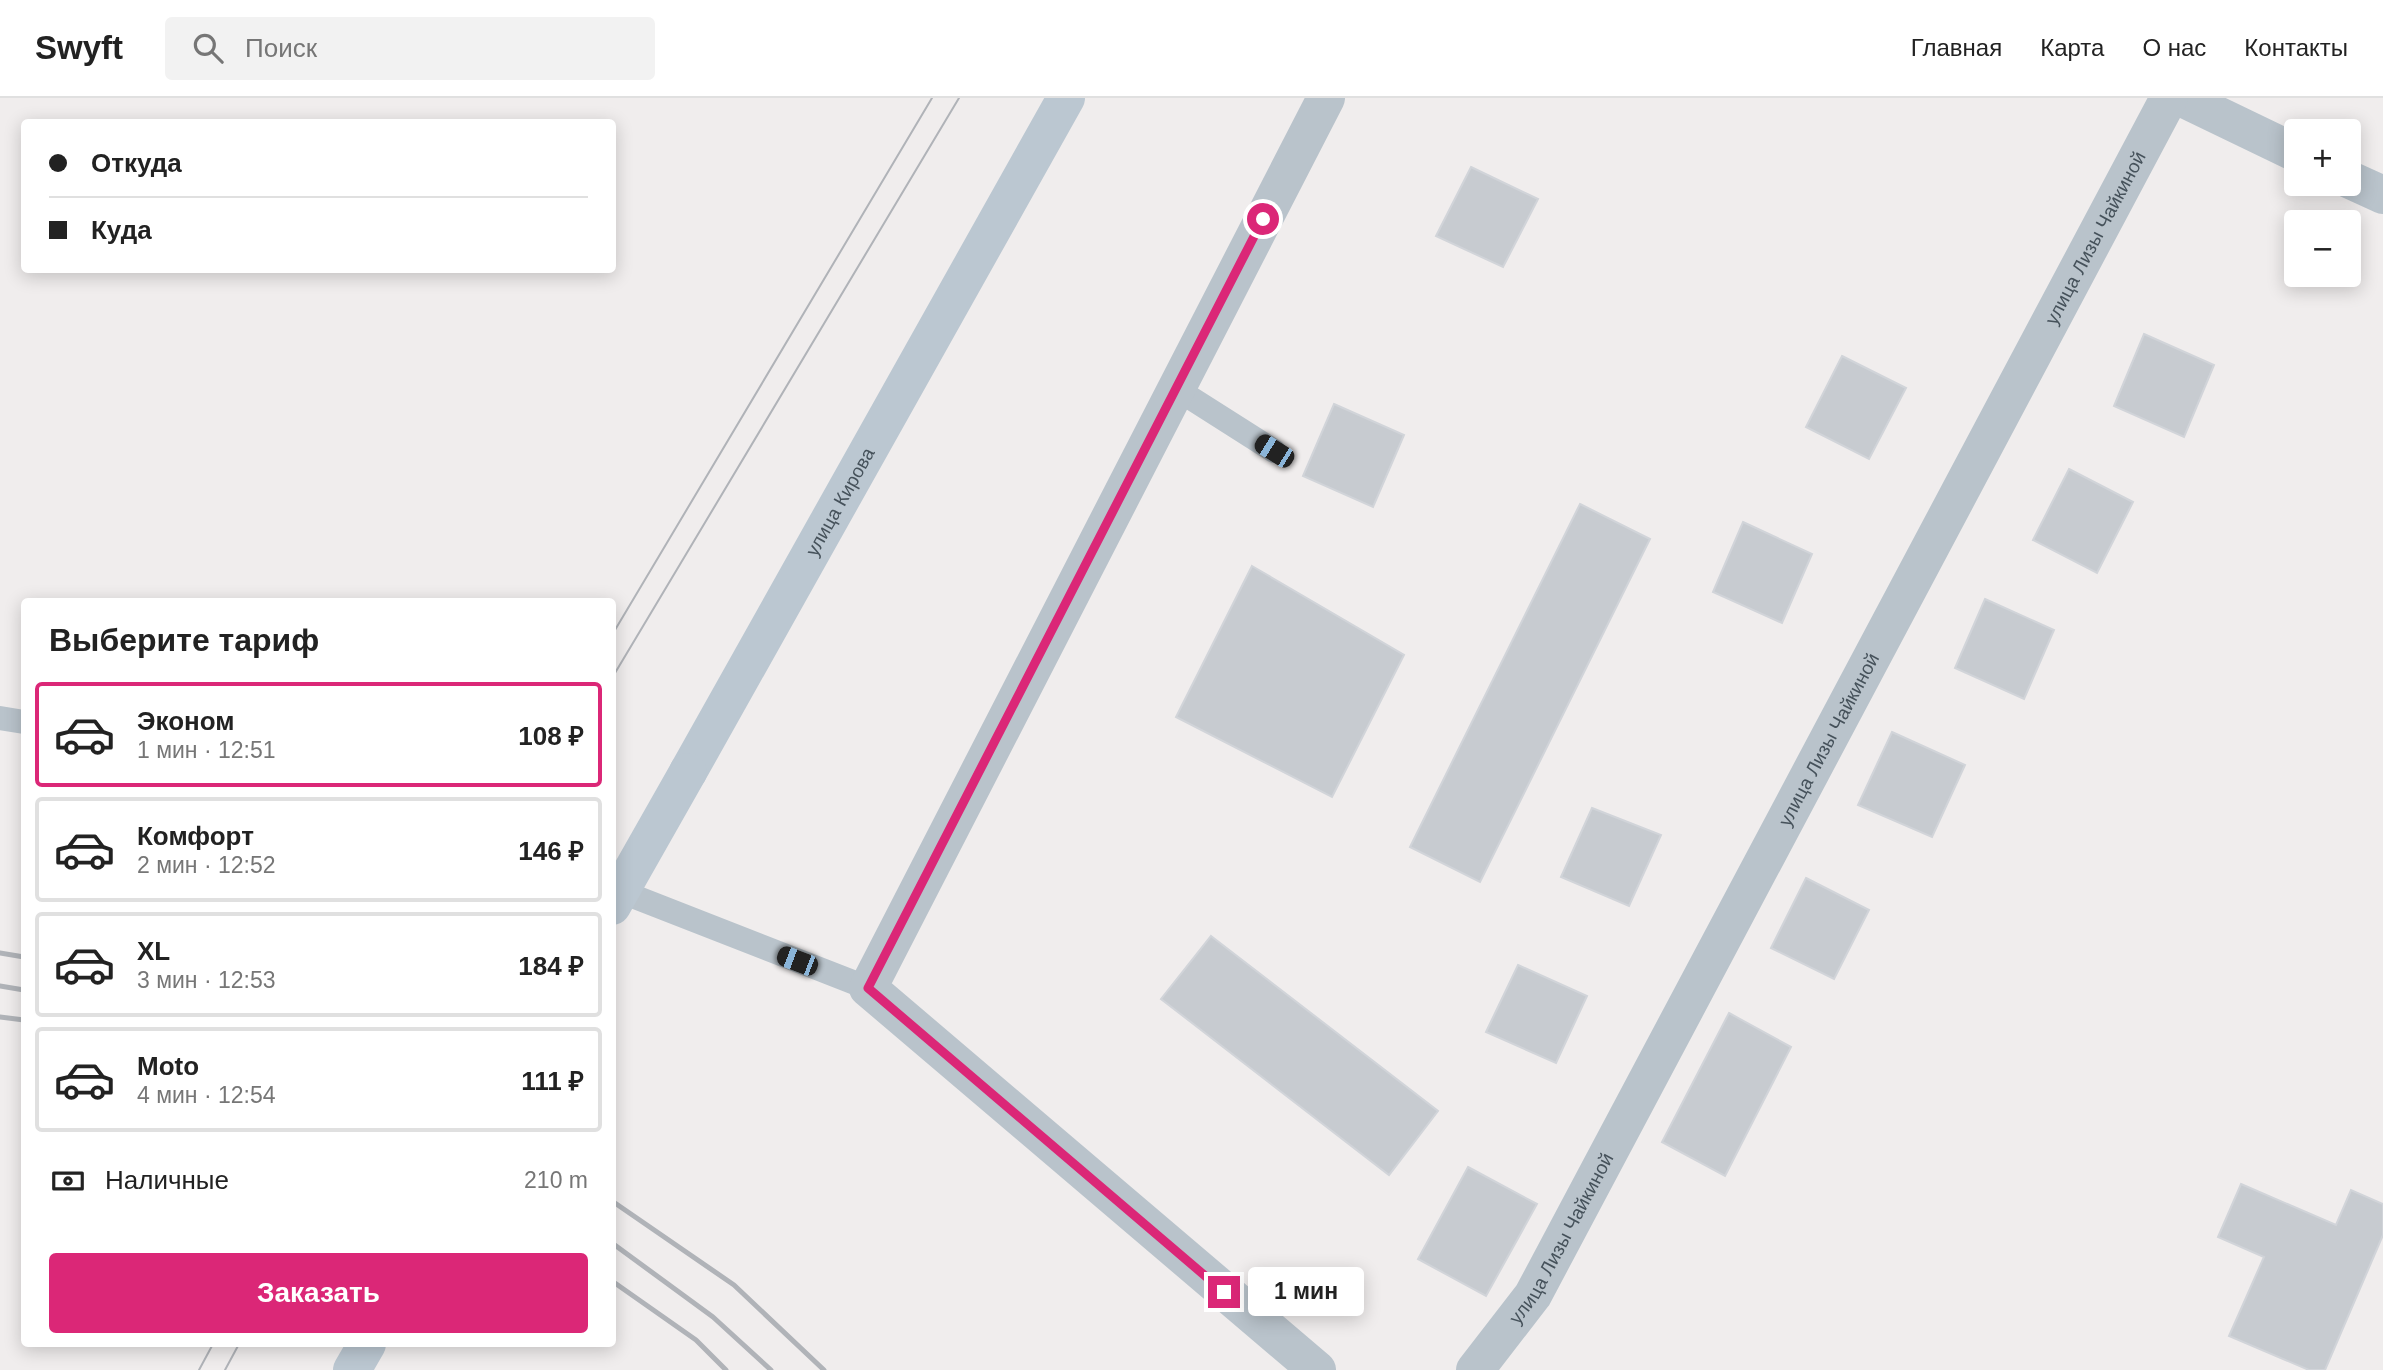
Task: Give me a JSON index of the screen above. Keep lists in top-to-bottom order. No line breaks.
{"streets":{"main road":["улица Кирова"],"street":["улица Лизы Чайкиной"]},"page":{"header":"Swyft","search":"Поиск","nav":["Главная","Карта","О нас","Контакты"],"map_buttons":["+","−"],"banner":["Откуда","Куда"],"heading":"Выберите тариф","list":[{"name":"Эконом","note":"1 мин · 12:51","value":"108 ₽"},{"name":"Комфорт","note":"2 мин · 12:52","value":"146 ₽"},{"name":"XL","note":"3 мин · 12:53","value":"184 ₽"},{"name":"Moto","note":"4 мин · 12:54","value":"111 ₽"}],"pay":["Наличные","210 m"],"buttons":"Заказать","bubble":"1 мин"}}
